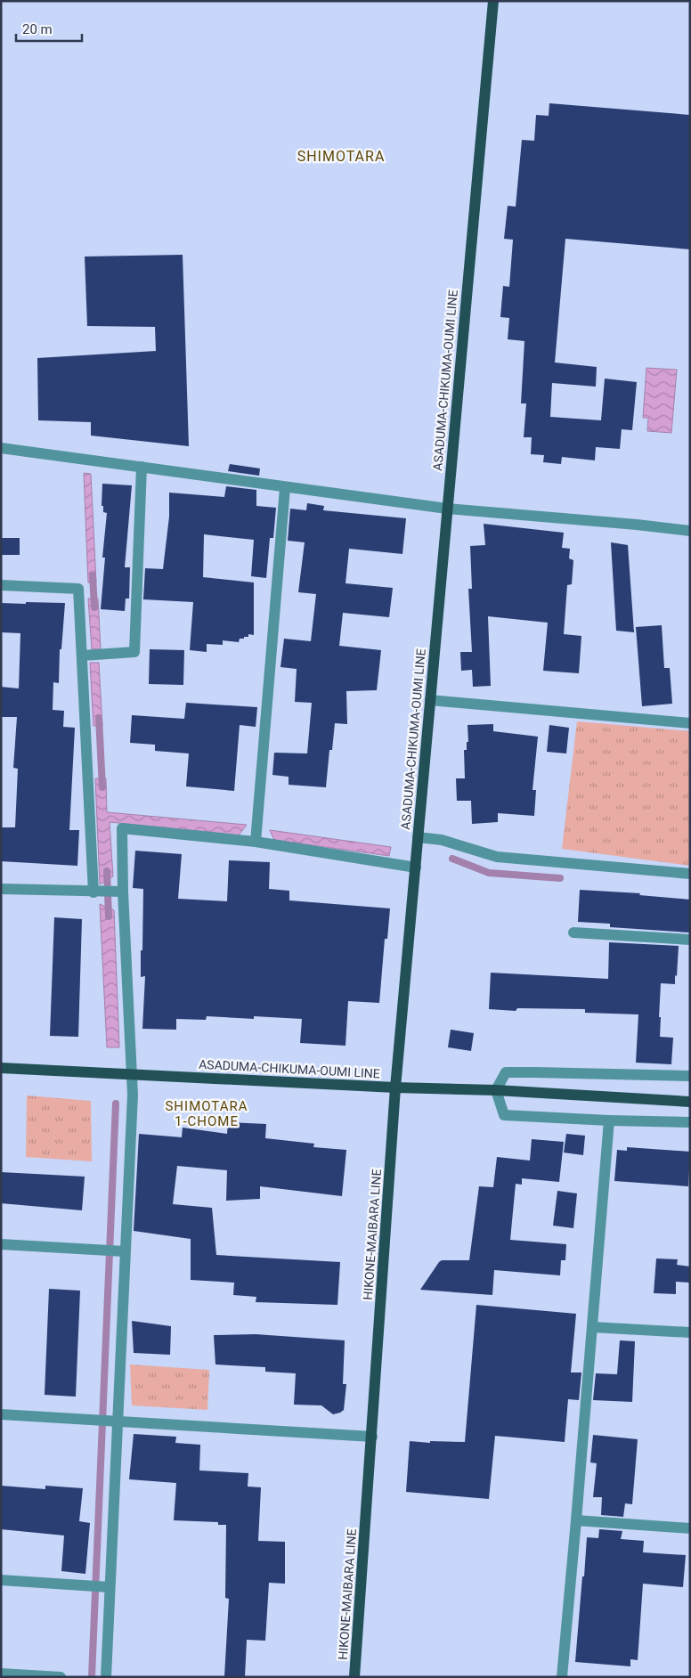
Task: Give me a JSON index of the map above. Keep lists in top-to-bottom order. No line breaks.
{"streets":{"main road":["ASADUMA-CHIKUMA-OUMI LINE","HIKONE-MAIBARA LINE"]},"crossings":[["ASADUMA-CHIKUMA-OUMI LINE","HIKONE-MAIBARA LINE"]],"districts":["SHIMOTARA","SHIMOTARA 1-CHOME"],"scale_bar":"20 m"}
